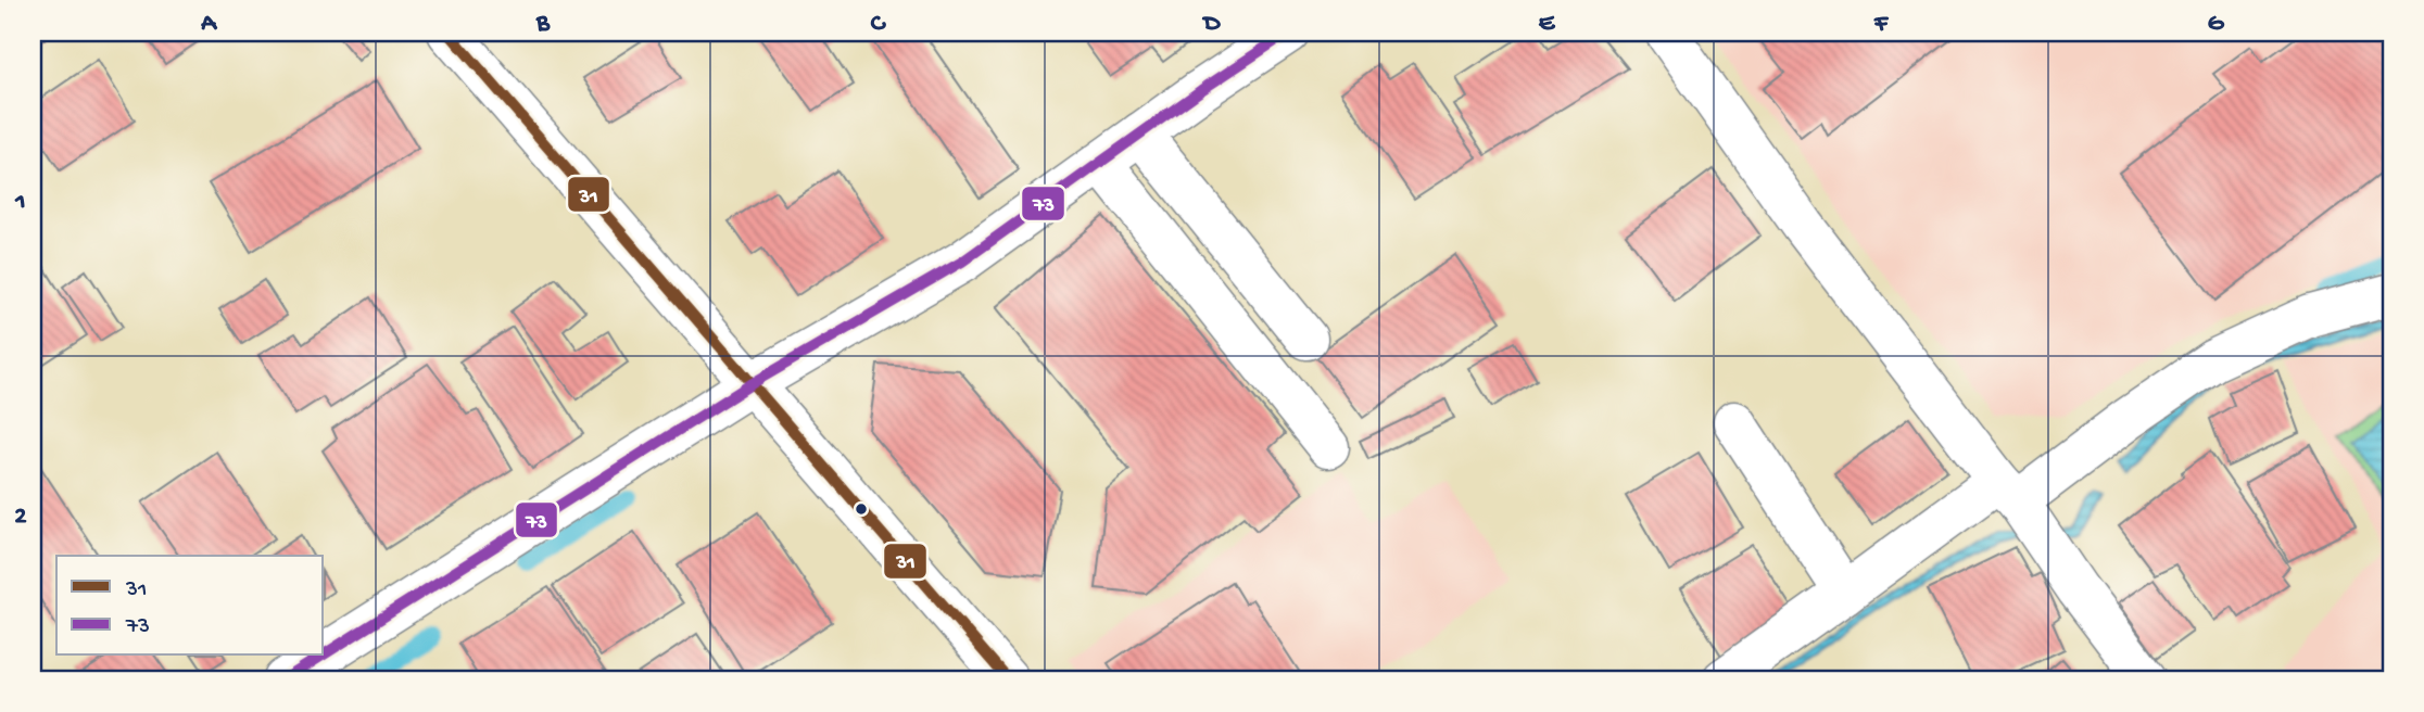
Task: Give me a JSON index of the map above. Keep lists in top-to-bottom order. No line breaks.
{"lines":["transit line 31","transit line 73"],"legend":["31","73"],"grid":{"columns":["A","B","C","D","E","F","G"],"rows":["1","2"]}}
